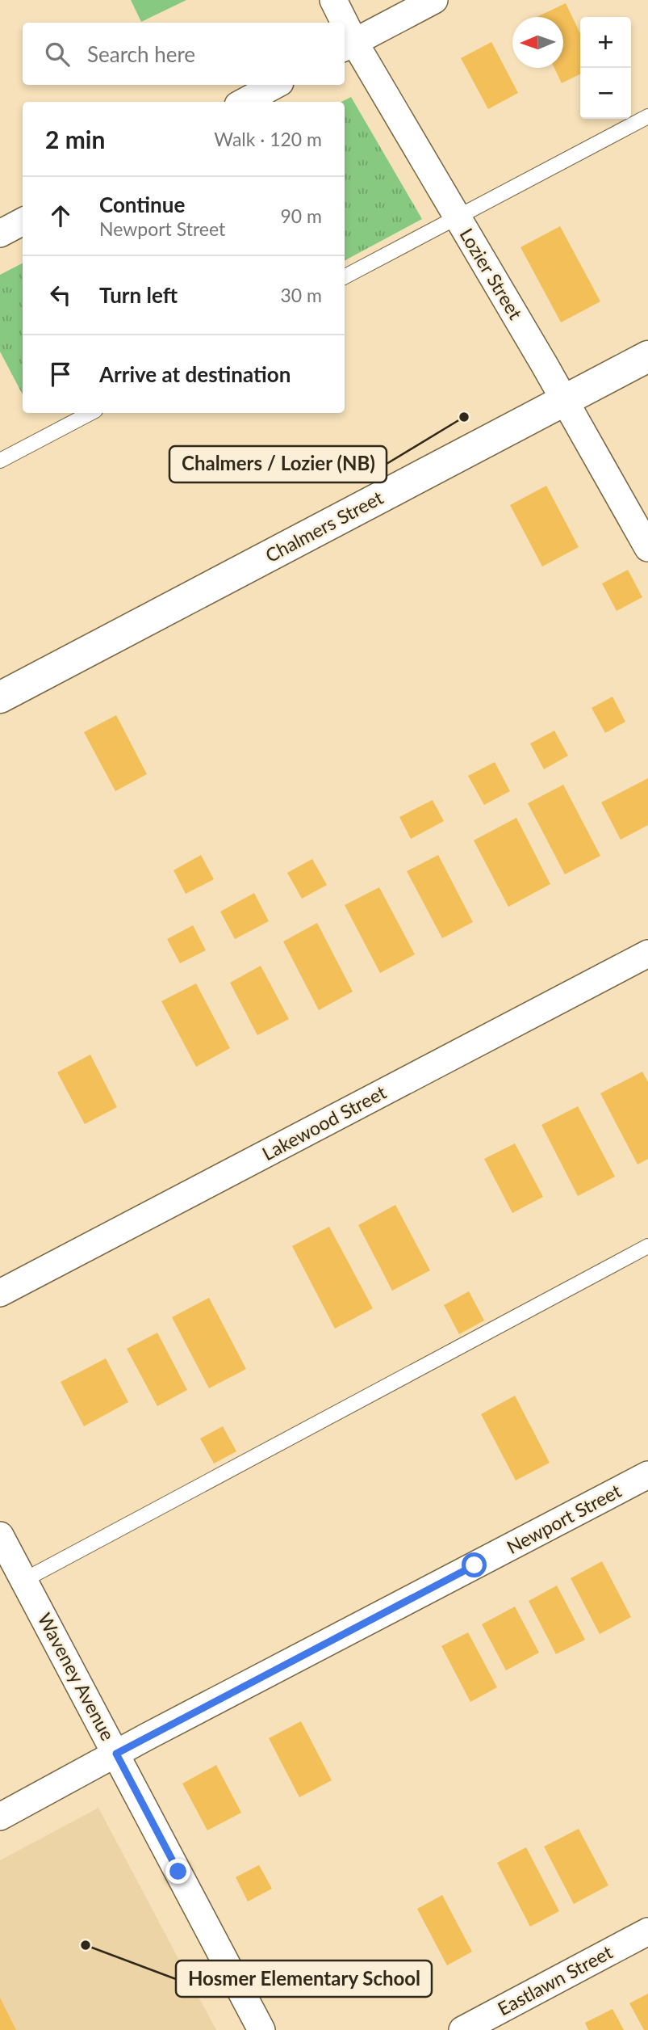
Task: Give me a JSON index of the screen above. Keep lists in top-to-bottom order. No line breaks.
{"streets":{"street":["Lozier Street","Chalmers Street","Lakewood Street","Newport Street","Waveney Avenue","Eastlawn Street"]},"crossings":[["Lozier Street","Chalmers Street"],["Newport Street","Waveney Avenue"]],"places":["Chalmers / Lozier (NB)","Hosmer Elementary School"],"north":"left","page":{"map_buttons":["+","−"],"search":"Search here","heading":["2 min","Walk · 120 m"],"list":[["Continue","Newport Street","90 m"],["Turn left","30 m"],"Arrive at destination"]}}
